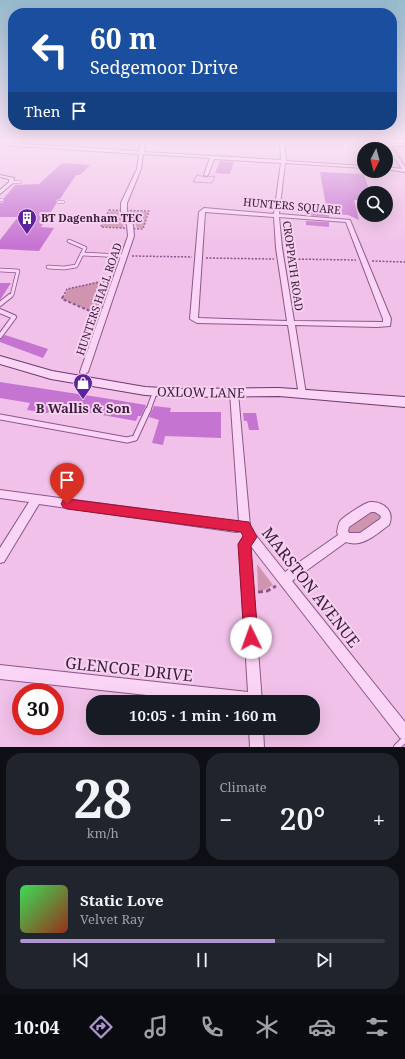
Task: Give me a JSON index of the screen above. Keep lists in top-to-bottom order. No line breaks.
{"streets":{"street":["HUNTERS SQUARE","CROPPATH ROAD","HUNTERS HALL ROAD","OXLOW LANE","MARSTON AVENUE","GLENCOE DRIVE"]},"crossings":[["HUNTERS SQUARE","CROPPATH ROAD"],["CROPPATH ROAD","OXLOW LANE"],["OXLOW LANE","MARSTON AVENUE"]],"places":{"building":["BT Dagenham TEC"],"shop":["B Wallis & Son"]},"north":"bottom","page":{"turn":["60 m","Sedgemoor Drive"],"then":"Then","limit":"30","trip":"10:05 · 1 min · 160 m","tile":[["28","km/h"],"Climate"],"heat":["−","20°","+"],"song":["Static Love","Velvet Ray"],"tabs":"10:04"}}
